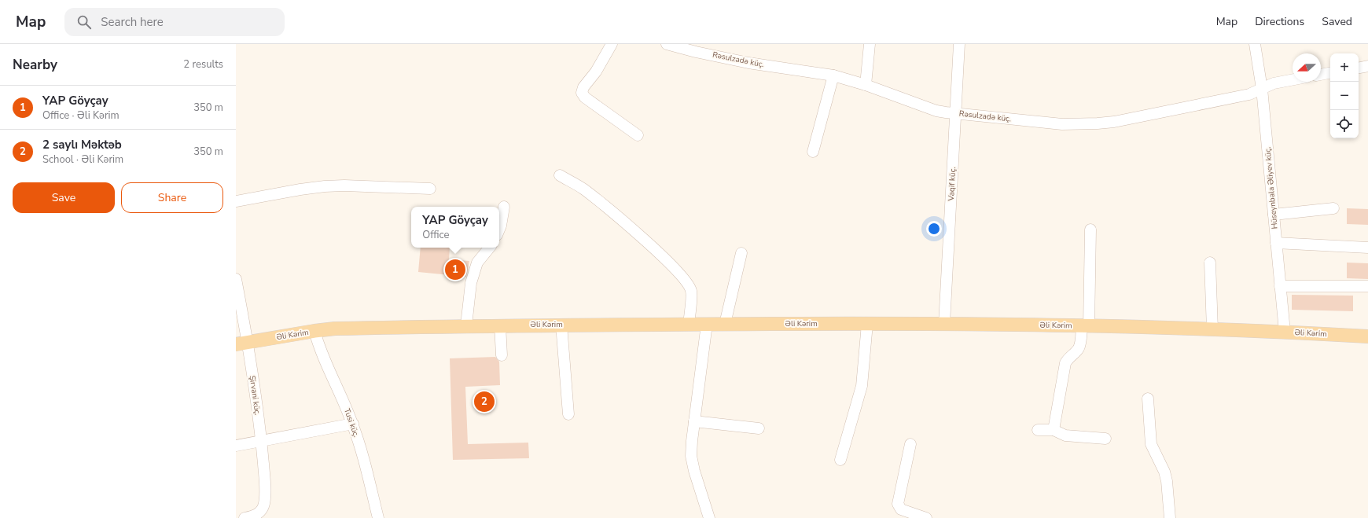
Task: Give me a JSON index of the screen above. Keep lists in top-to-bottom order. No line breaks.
{"streets":{"main road":["Əli Kərim"],"street":["Rəsulzadə küç.","Vaqif küç.","Hüseynbala Əliyev küç.","Şirvani küç.","Tusi küç."]},"crossings":[["Rəsulzadə küç.","Vaqif küç."],["Rəsulzadə küç.","Hüseynbala Əliyev küç."],["Vaqif küç.","Əli Kərim"],["Hüseynbala Əliyev küç.","Əli Kərim"],["Əli Kərim","Şirvani küç."],["Əli Kərim","Tusi küç."]],"north":"left","page":{"header":"Map","search":"Search here","nav":["Map","Directions","Saved"],"heading":["Nearby","2 results"],"map_buttons":["+","−"],"list":[{"mark":"1","name":"YAP Göyçay","note":"Office · Əli Kərim","value":"350 m"},{"mark":"2","name":"2 saylı Məktəb","note":"School · Əli Kərim","value":"350 m"}],"buttons":["Save","Share"],"popup":["YAP Göyçay","Office"],"pins":["1","2"]}}
